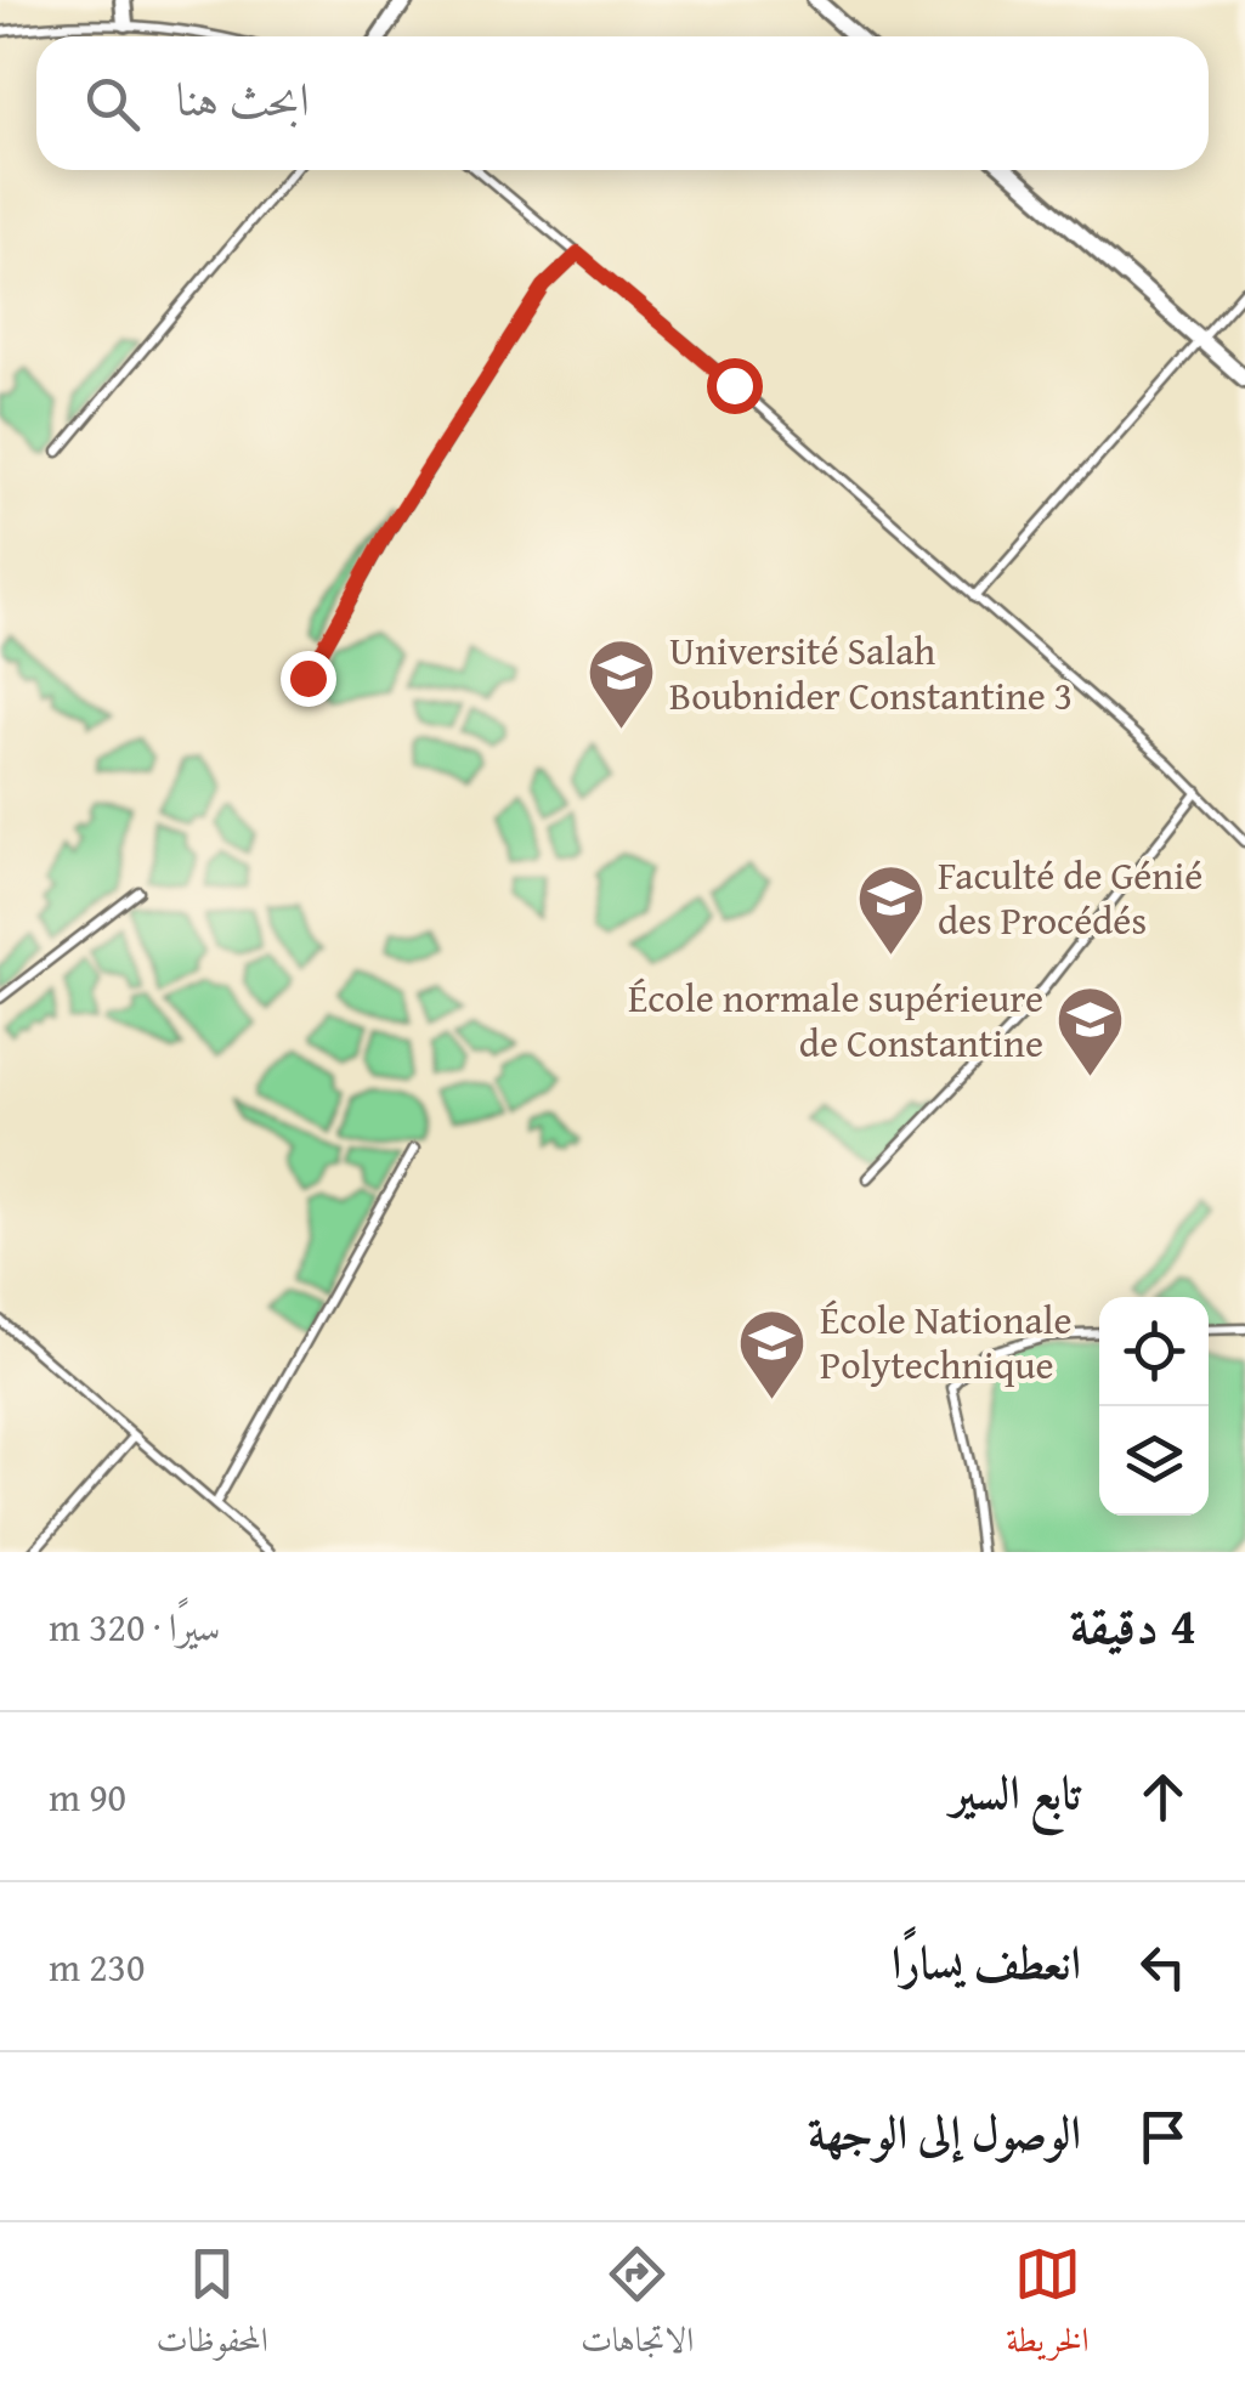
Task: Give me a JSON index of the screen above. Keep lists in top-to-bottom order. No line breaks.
{"places":{"school or university":["Université Salah Boubnider Constantine 3","Faculté de Génié des Procédés","École normale supérieure de Constantine","École Nationale Polytechnique"]},"page":{"search":"ابحث هنا","heading":["4 دقيقة","سيرًا · 320 m"],"list":[["تابع السير","90 m"],["انعطف يسارًا","230 m"],"الوصول إلى الوجهة"],"nav":["الخريطة","الاتجاهات","المحفوظات"]}}
